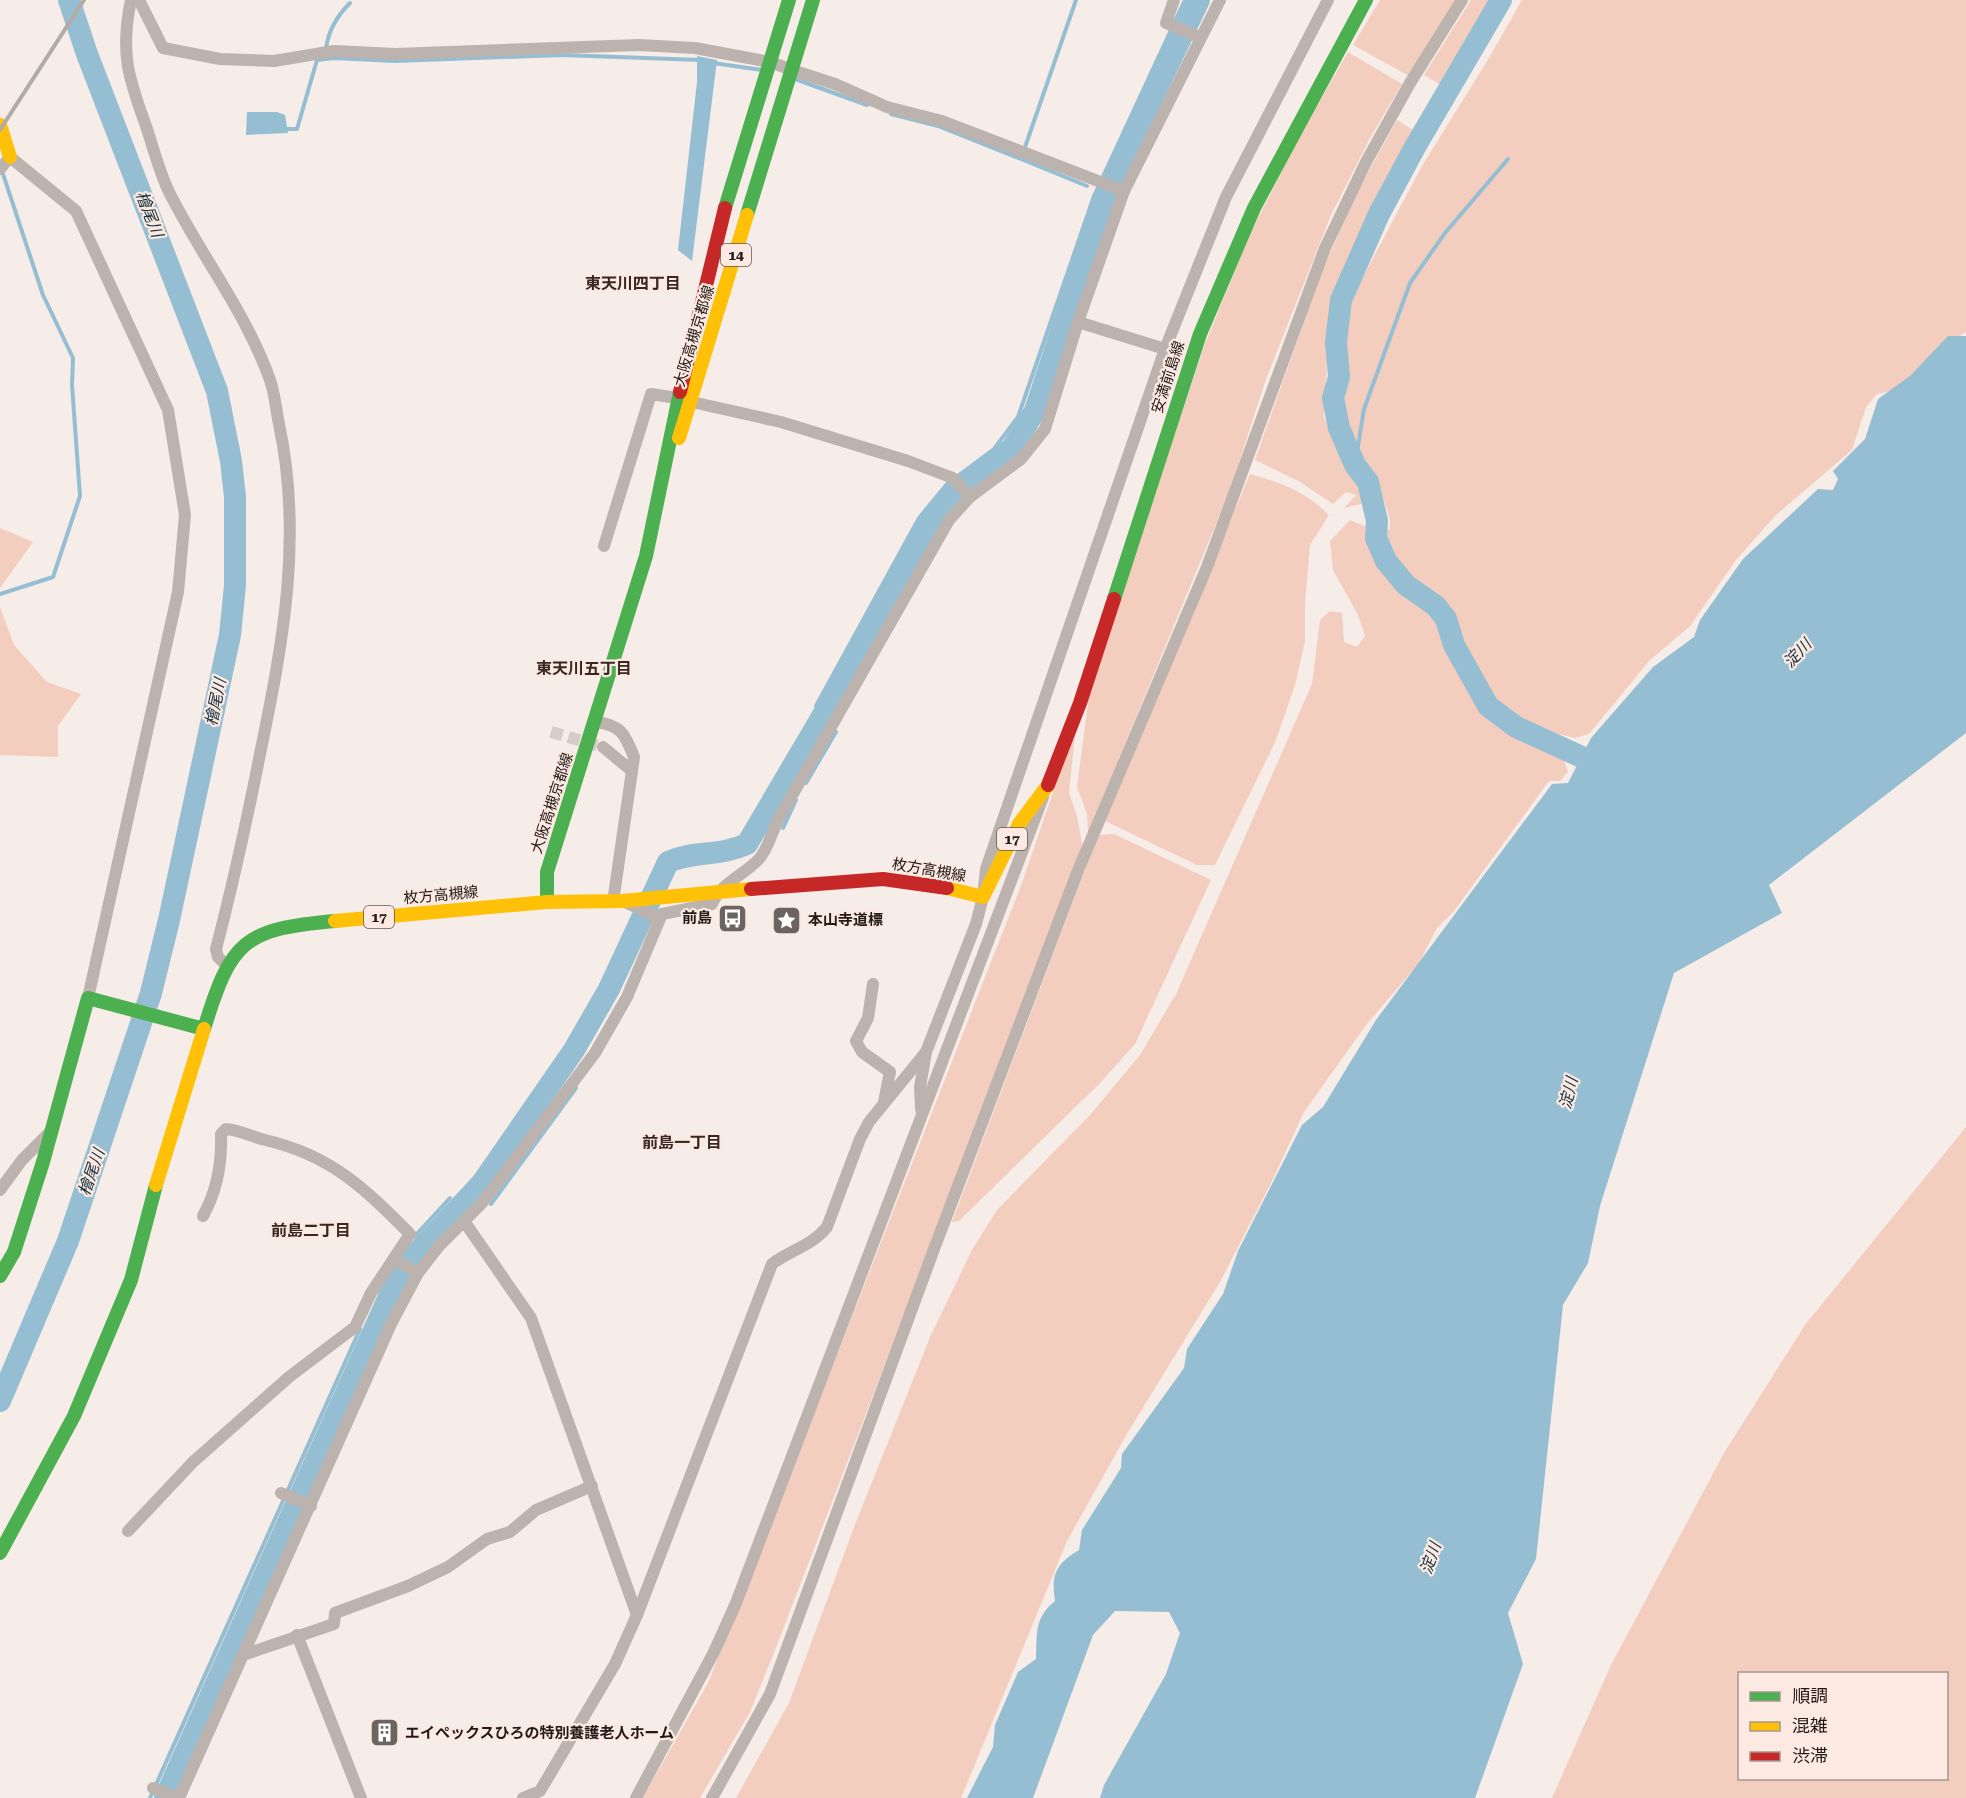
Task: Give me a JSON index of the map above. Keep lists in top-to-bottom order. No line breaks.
{"streets":{"main road":["14","大阪高槻京都線","安満前島線","17","枚方高槻線"]},"crossings":[["大阪高槻京都線","枚方高槻線"],["安満前島線","枚方高槻線"]],"districts":["東天川四丁目","東天川五丁目","前島一丁目","前島二丁目"],"water":["檜尾川","淀川"],"places":{"bus stop":["前島"],"place":["本山寺道標"],"building":["エイぺックスひろの特別養護老人ホーム"]},"legend":["順調","混雑","渋滞"]}
